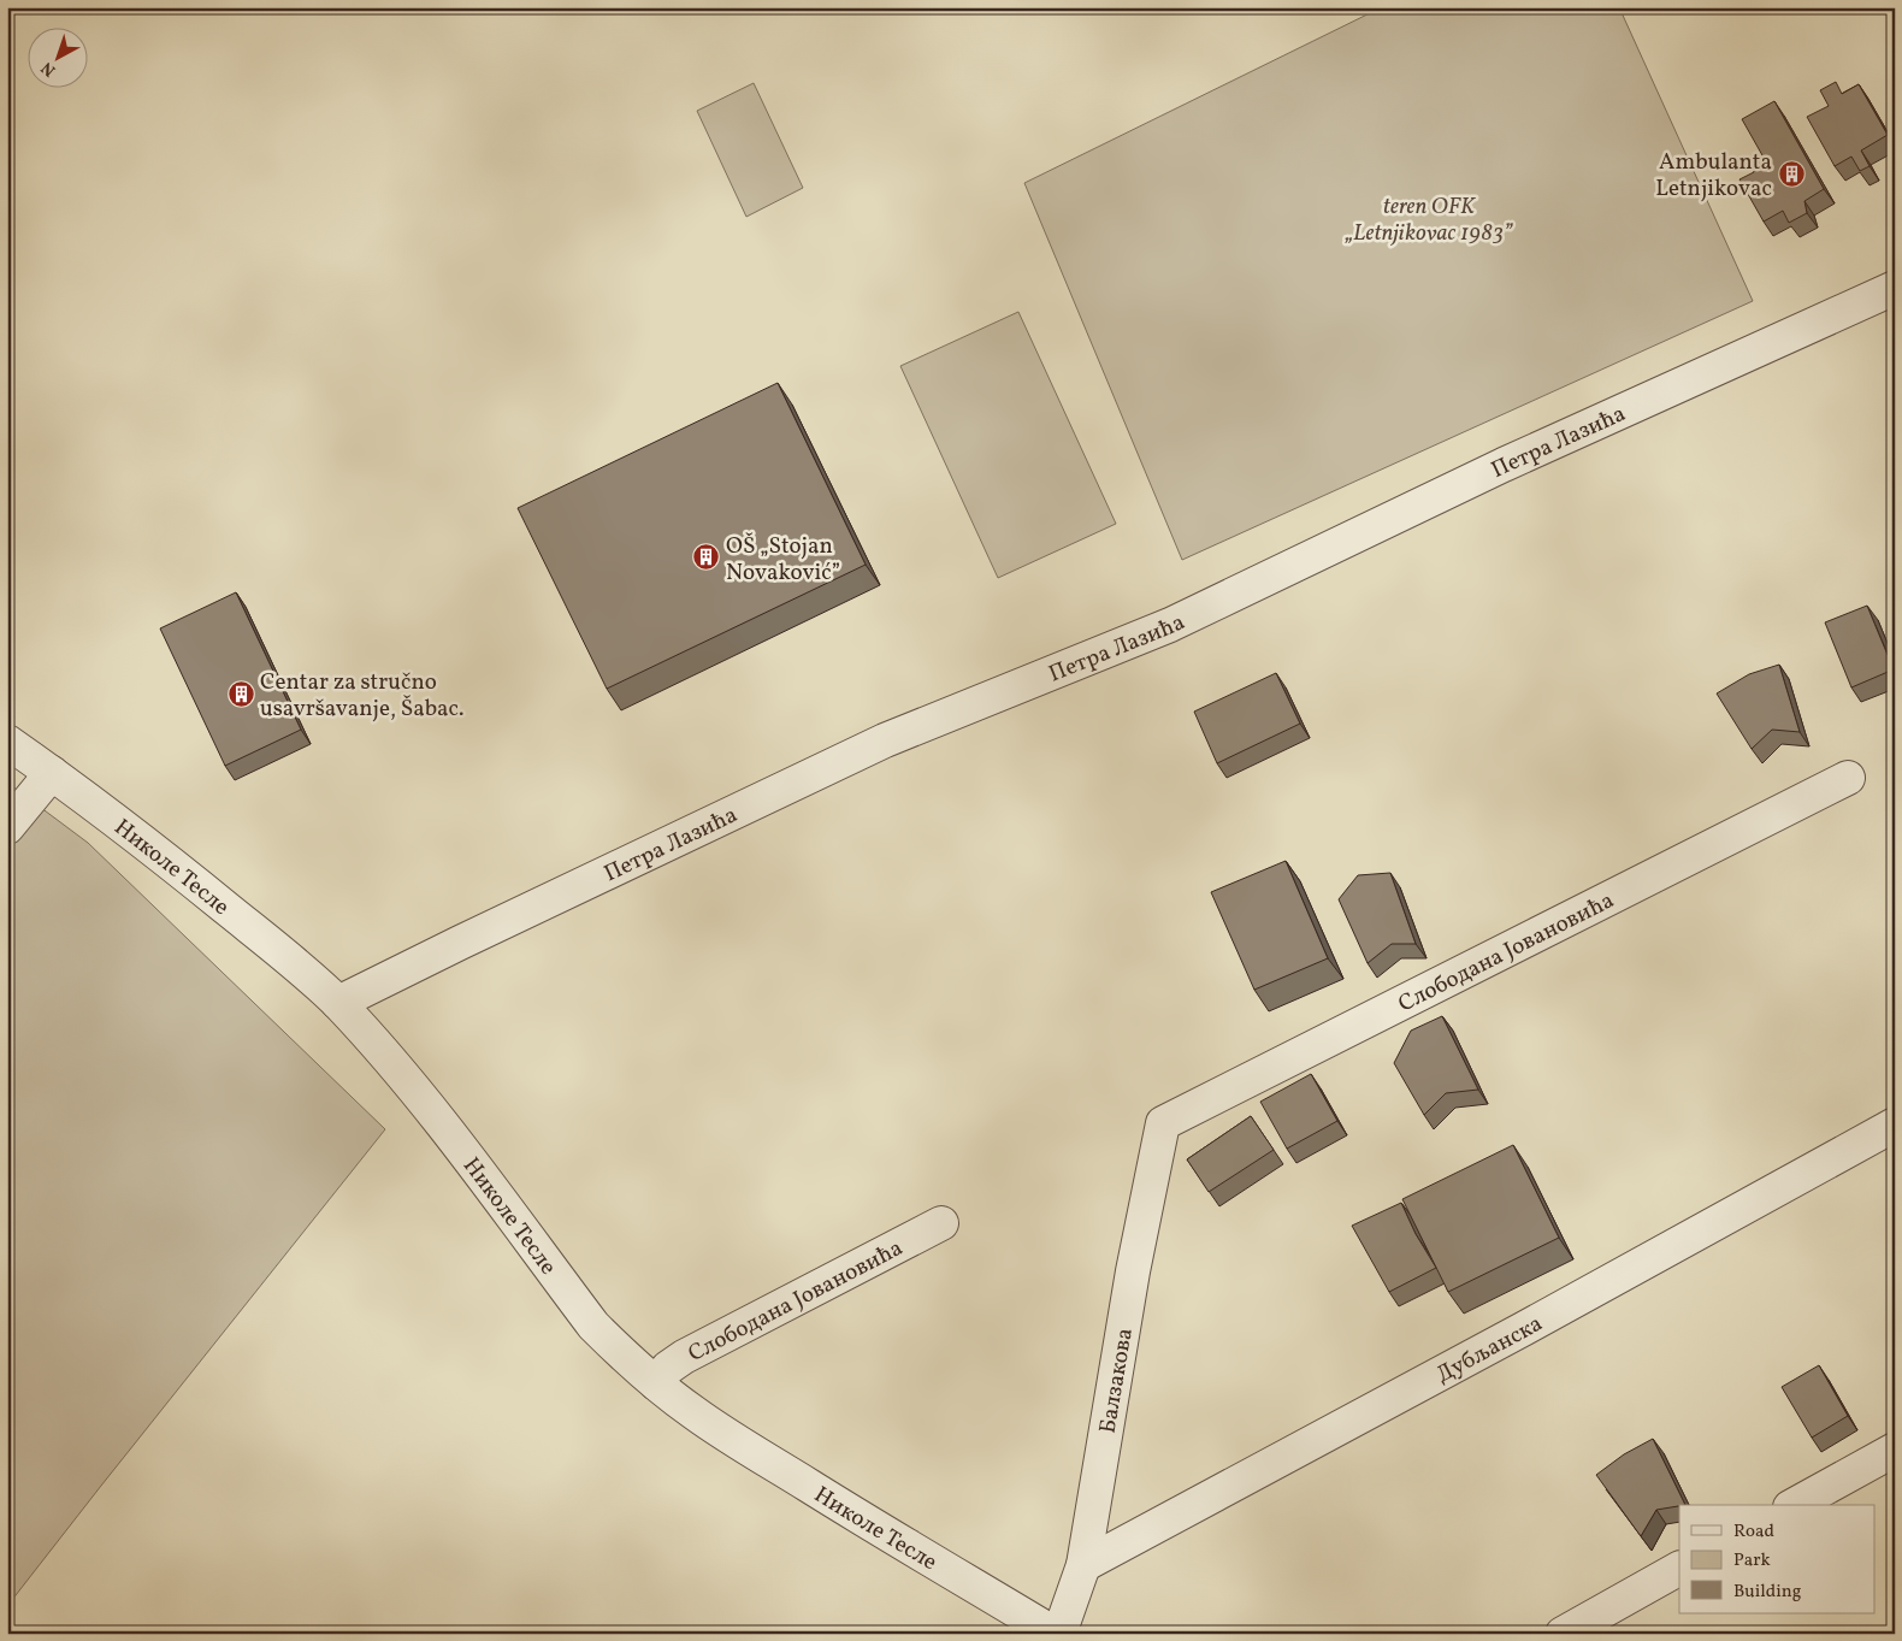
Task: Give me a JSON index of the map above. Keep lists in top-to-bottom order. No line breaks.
{"streets":{"street":["Петра Лазића","Николе Тесле","Слободана Јовановића","Дубљанска","Балзакова"]},"crossings":[["Петра Лазића","Николе Тесле"],["Николе Тесле","Слободана Јовановића"],["Николе Тесле","Балзакова"],["Слободана Јовановића","Балзакова"],["Дубљанска","Балзакова"]],"parks":["teren OFK „Letnjikovac 1983”"],"places":{"building":["Ambulanta Letnjikovac","OŠ „Stojan Novaković”","Centar za stručno usavršavanje, Šabac."]},"legend":["Road","Park","Building"],"north":"bottom left"}
